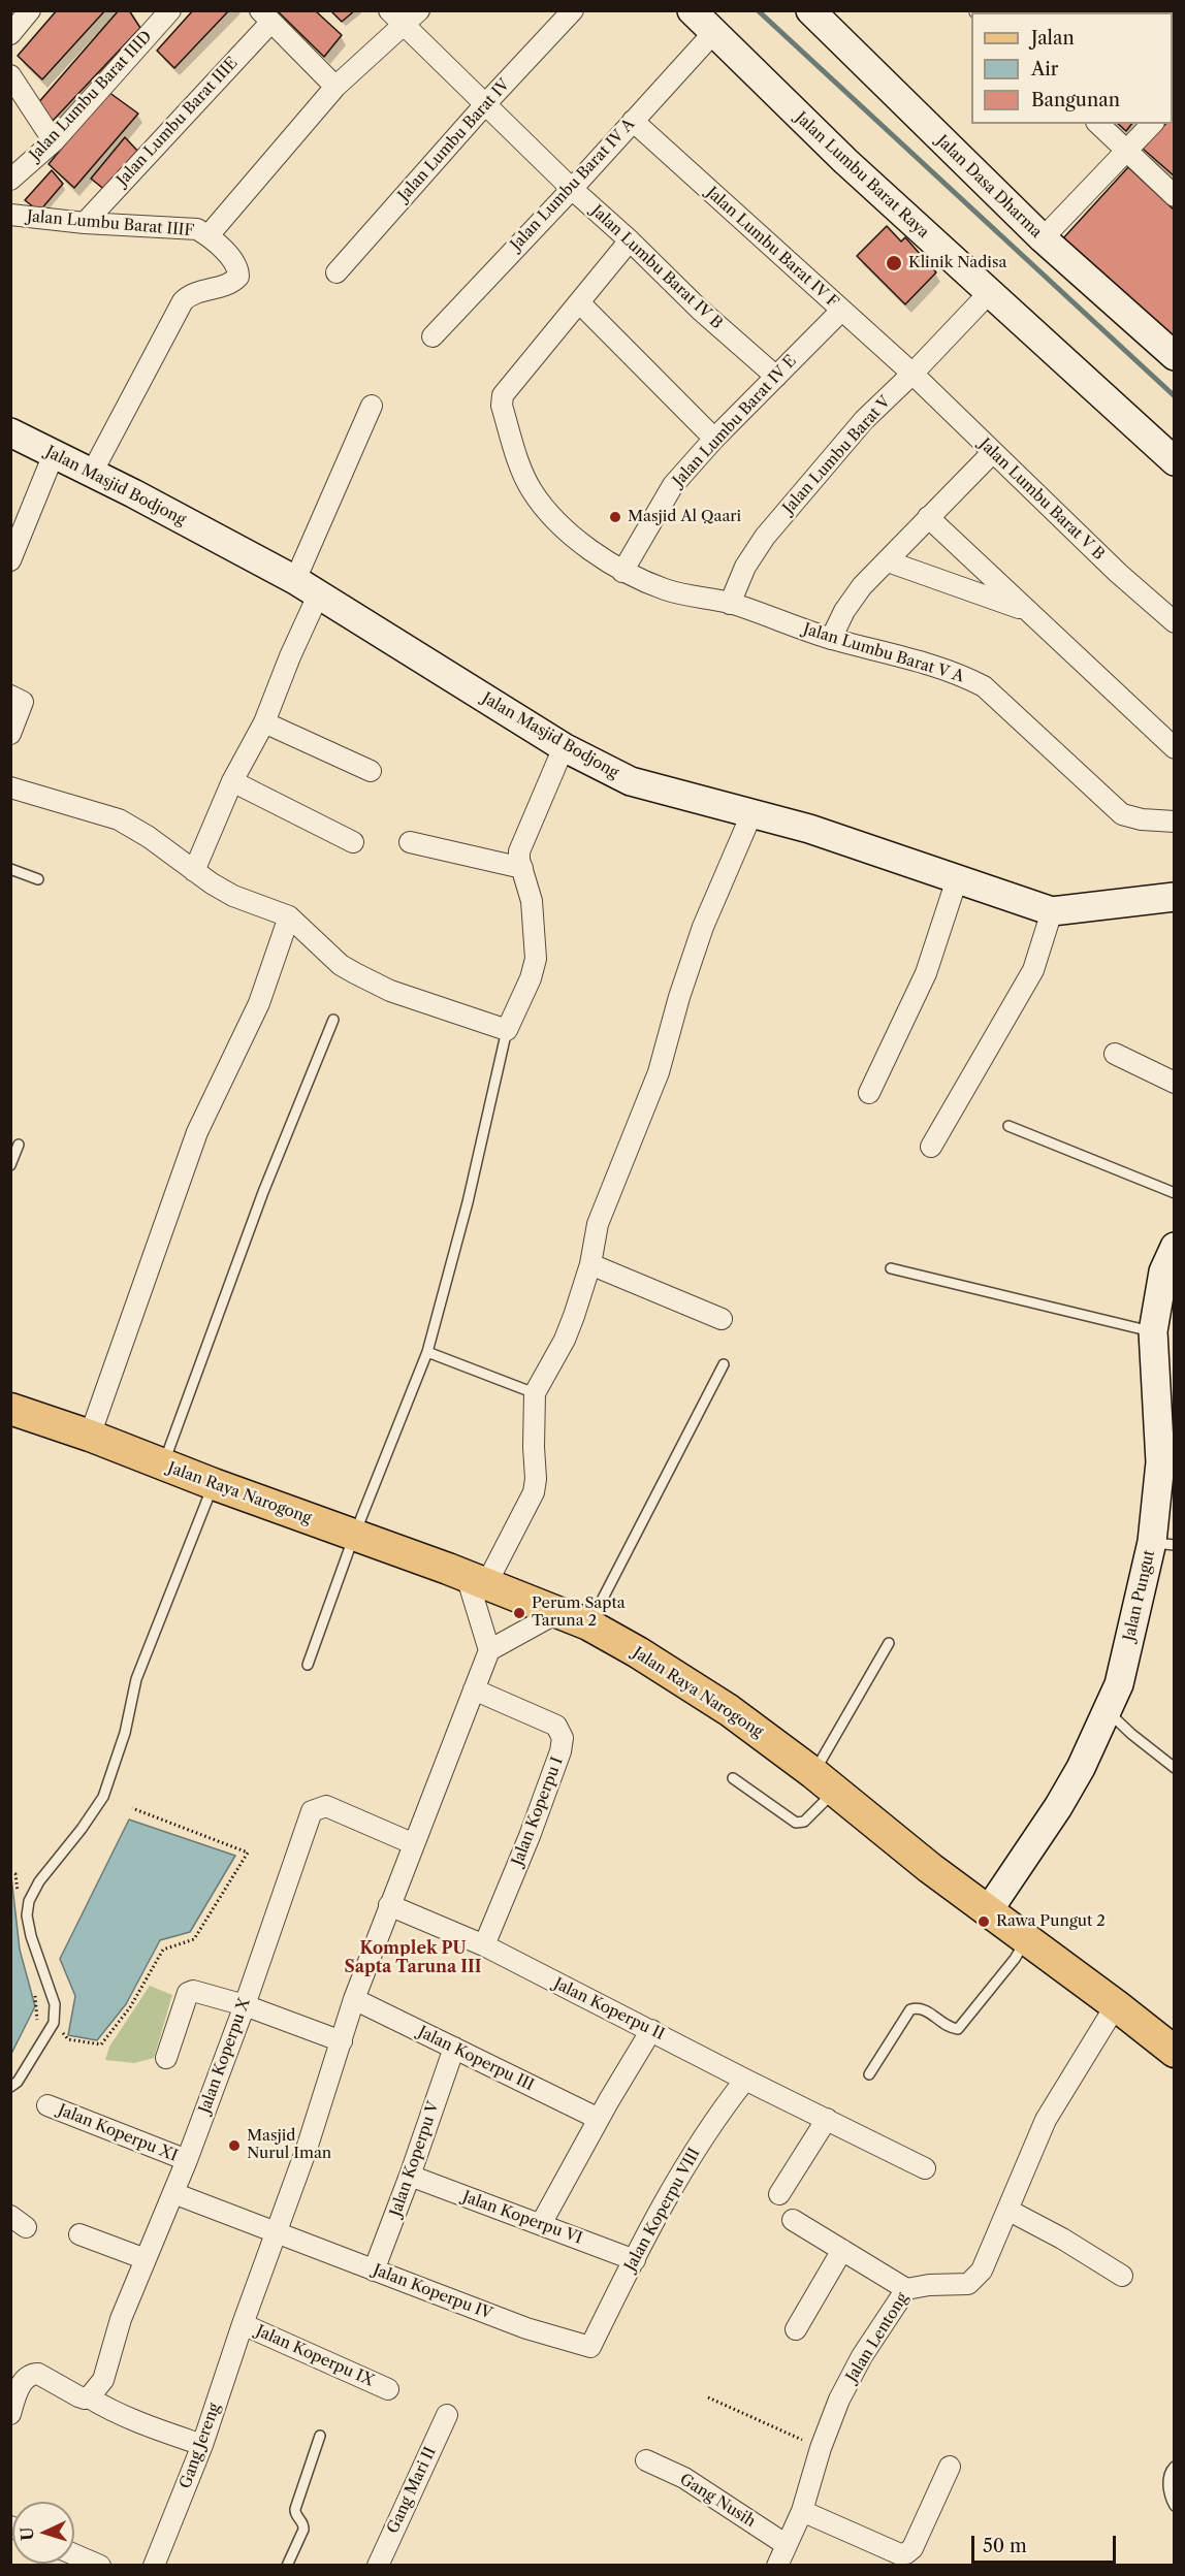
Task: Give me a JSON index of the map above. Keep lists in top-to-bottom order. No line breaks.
{"streets":{"main road":["Jalan Raya Narogong"],"street":["Jalan Lumbu Barat IIID","Jalan Lumbu Barat IIIE","Jalan Lumbu Barat IV","Jalan Lumbu Barat Raya","Jalan Lumbu Barat IV A","Jalan Dasa Dharma","Jalan Lumbu Barat IIIF","Jalan Lumbu Barat IV F","Jalan Lumbu Barat IV B","Jalan Lumbu Barat IV E","Jalan Lumbu Barat V","Jalan Masjid Bodjong","Jalan Lumbu Barat V B","Jalan Lumbu Barat V A","Jalan Pungut","Jalan Koperpu I","Jalan Koperpu II","Jalan Koperpu X","Jalan Koperpu III","Jalan Koperpu XI","Jalan Koperpu V","Jalan Koperpu VIII","Jalan Koperpu VI","Jalan Koperpu IV","Jalan Lentong","Jalan Koperpu IX","Gang Jereng","Gang Mari II","Gang Nusih"]},"crossings":[["Jalan Lumbu Barat IIIE","Jalan Lumbu Barat IIIF"],["Jalan Lumbu Barat IV","Jalan Lumbu Barat IV B"],["Jalan Lumbu Barat Raya","Jalan Lumbu Barat IV A"],["Jalan Lumbu Barat Raya","Jalan Lumbu Barat V"],["Jalan Lumbu Barat IV A","Jalan Lumbu Barat IV F"],["Jalan Lumbu Barat IV A","Jalan Lumbu Barat IV B"],["Jalan Lumbu Barat IV F","Jalan Lumbu Barat IV E"],["Jalan Lumbu Barat IV F","Jalan Lumbu Barat V"],["Jalan Lumbu Barat IV F","Jalan Lumbu Barat V B"],["Jalan Lumbu Barat IV B","Jalan Lumbu Barat IV E"],["Jalan Lumbu Barat IV E","Jalan Lumbu Barat V A"],["Jalan Lumbu Barat V","Jalan Lumbu Barat V B"],["Jalan Lumbu Barat V","Jalan Lumbu Barat V A"],["Jalan Raya Narogong","Jalan Pungut"],["Jalan Raya Narogong","Jalan Lentong"],["Jalan Koperpu I","Jalan Koperpu II"],["Jalan Koperpu I","Gang Jereng"],["Jalan Koperpu II","Jalan Koperpu VIII"],["Jalan Koperpu II","Gang Jereng"],["Jalan Koperpu X","Jalan Koperpu XI"],["Jalan Koperpu X","Jalan Koperpu IV"],["Jalan Koperpu X","Gang Jereng"],["Jalan Koperpu III","Jalan Koperpu V"],["Jalan Koperpu III","Gang Jereng"],["Jalan Koperpu V","Jalan Koperpu VI"],["Jalan Koperpu V","Jalan Koperpu IV"],["Jalan Koperpu VIII","Jalan Koperpu VI"],["Jalan Koperpu VIII","Jalan Koperpu IV"],["Jalan Koperpu IV","Gang Jereng"],["Jalan Lentong","Gang Nusih"],["Jalan Koperpu IX","Gang Jereng"]],"districts":["Komplek PU Sapta Taruna III"],"places":["Klinik Nadisa","Masjid Al Qaari","Perum Sapta Taruna 2","Rawa Pungut 2","Masjid Nurul Iman"],"legend":["Jalan","Air","Bangunan"],"scale_bar":"50 m","north":"left"}
